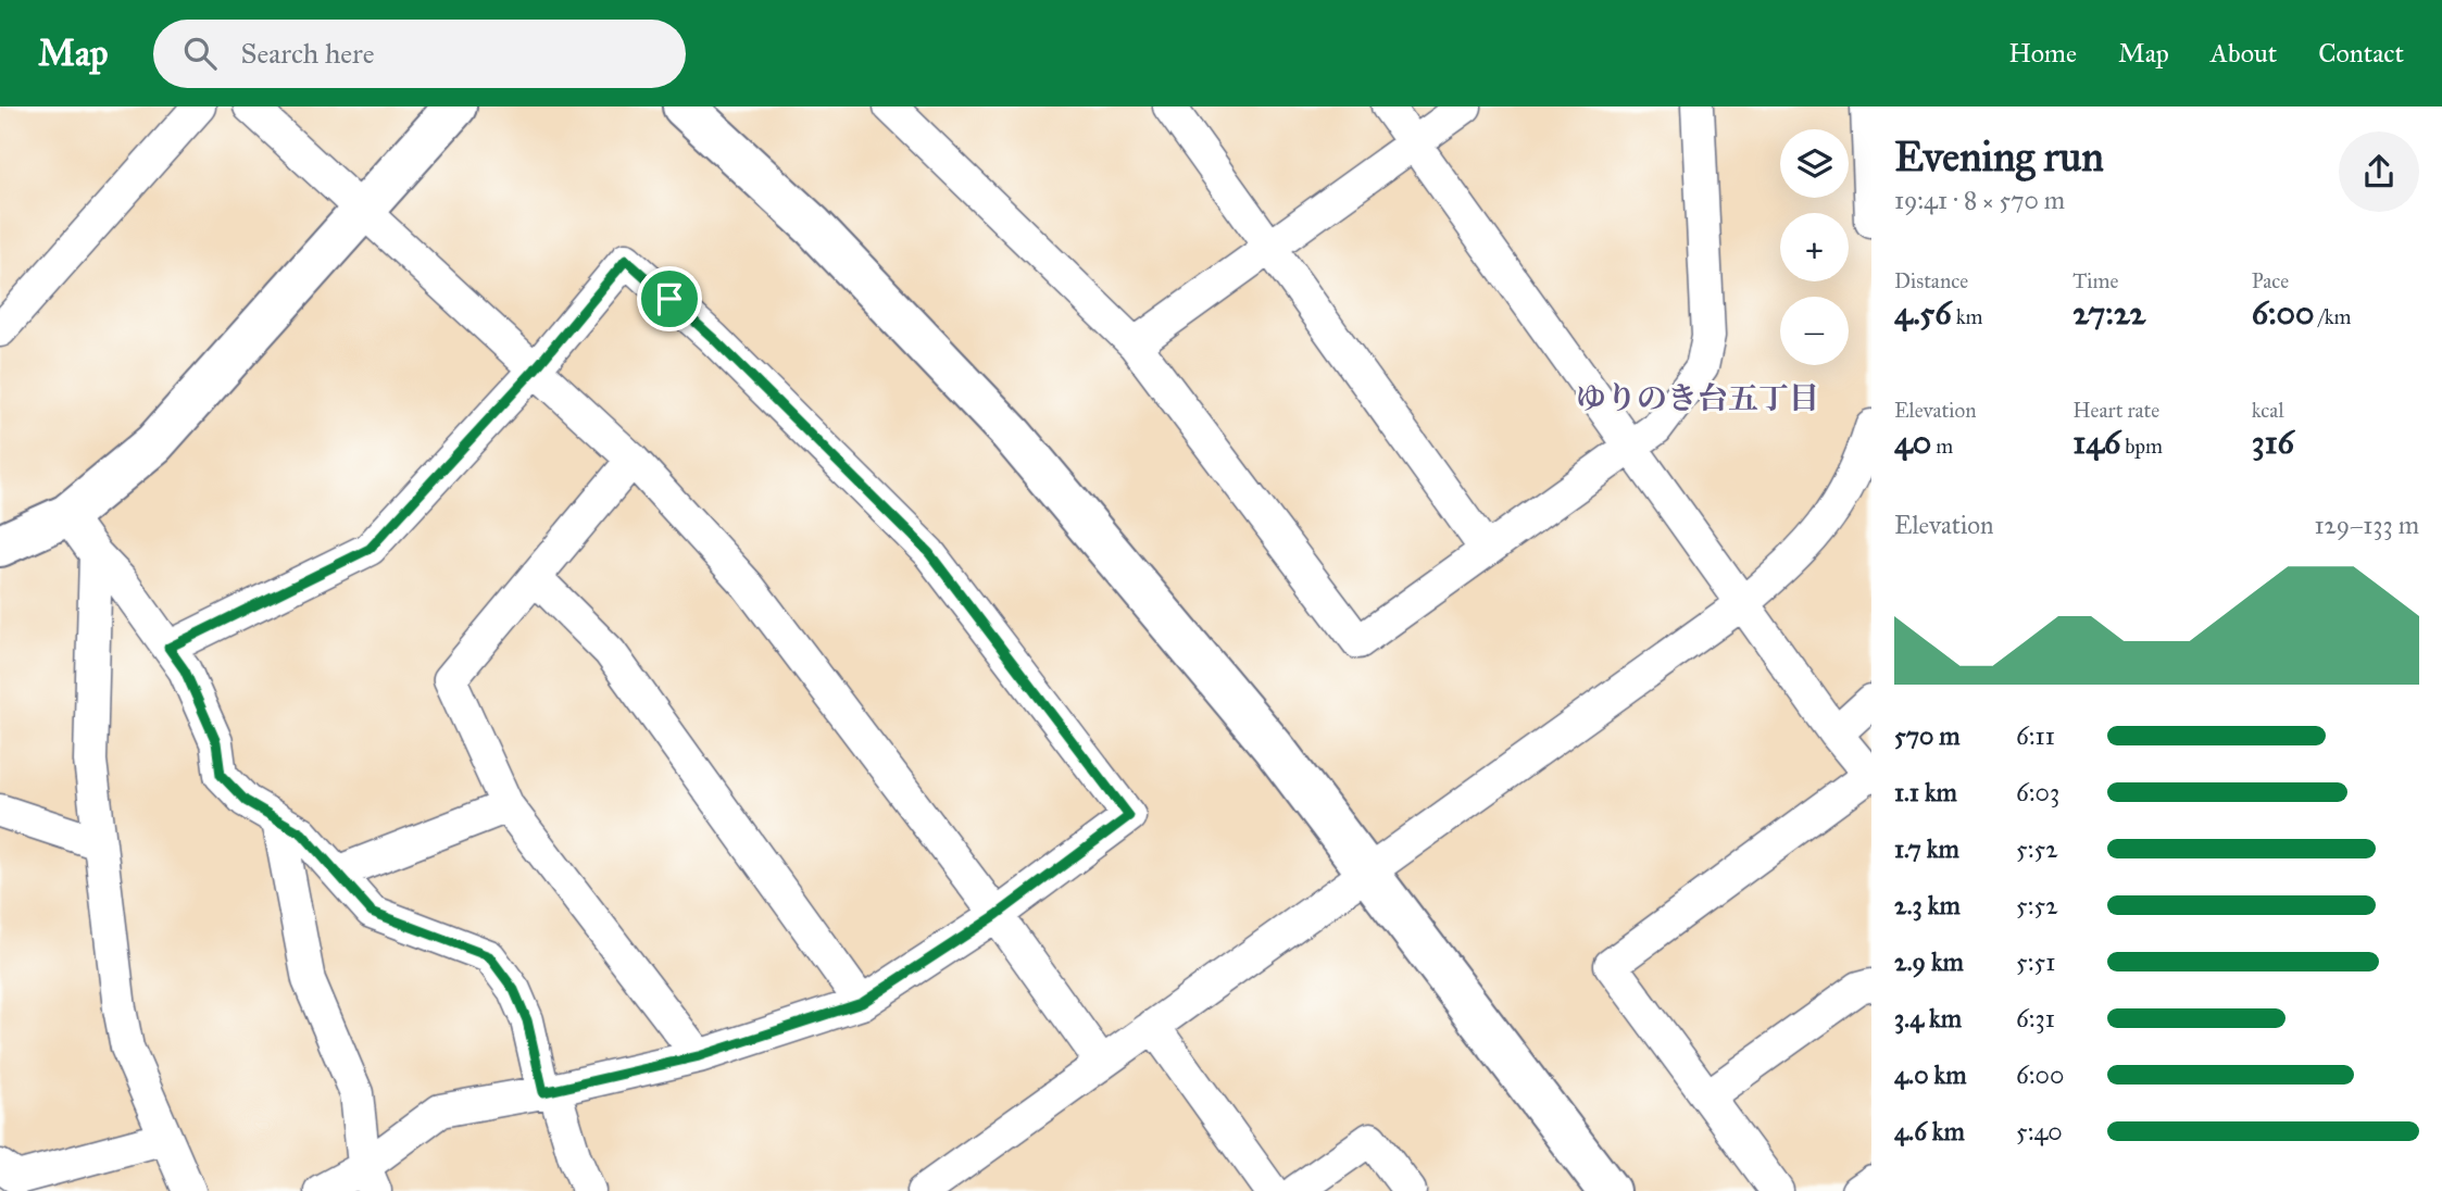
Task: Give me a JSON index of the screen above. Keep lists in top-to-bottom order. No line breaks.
{"districts":["ゆりのき台五丁目"],"page":{"header":"Map","search":"Search here","nav":["Home","Map","About","Contact"],"heading":["Evening run","19:41 · 8 × 570 m"],"map_buttons":["+","−"],"stats":[["Distance","4.56 km"],["Time","27:22"],["Pace","6:00 /km"],["Elevation","40 m"],["Heart rate","146 bpm"],["kcal","316"]],"chart":["Elevation","129–133 m"],"list":[{"name":"570 m","note":"6:11"},{"name":"1.1 km","note":"6:03"},{"name":"1.7 km","note":"5:52"},{"name":"2.3 km","note":"5:52"},{"name":"2.9 km","note":"5:51"},{"name":"3.4 km","note":"6:31"},{"name":"4.0 km","note":"6:00"},{"name":"4.6 km","note":"5:40"}]}}
